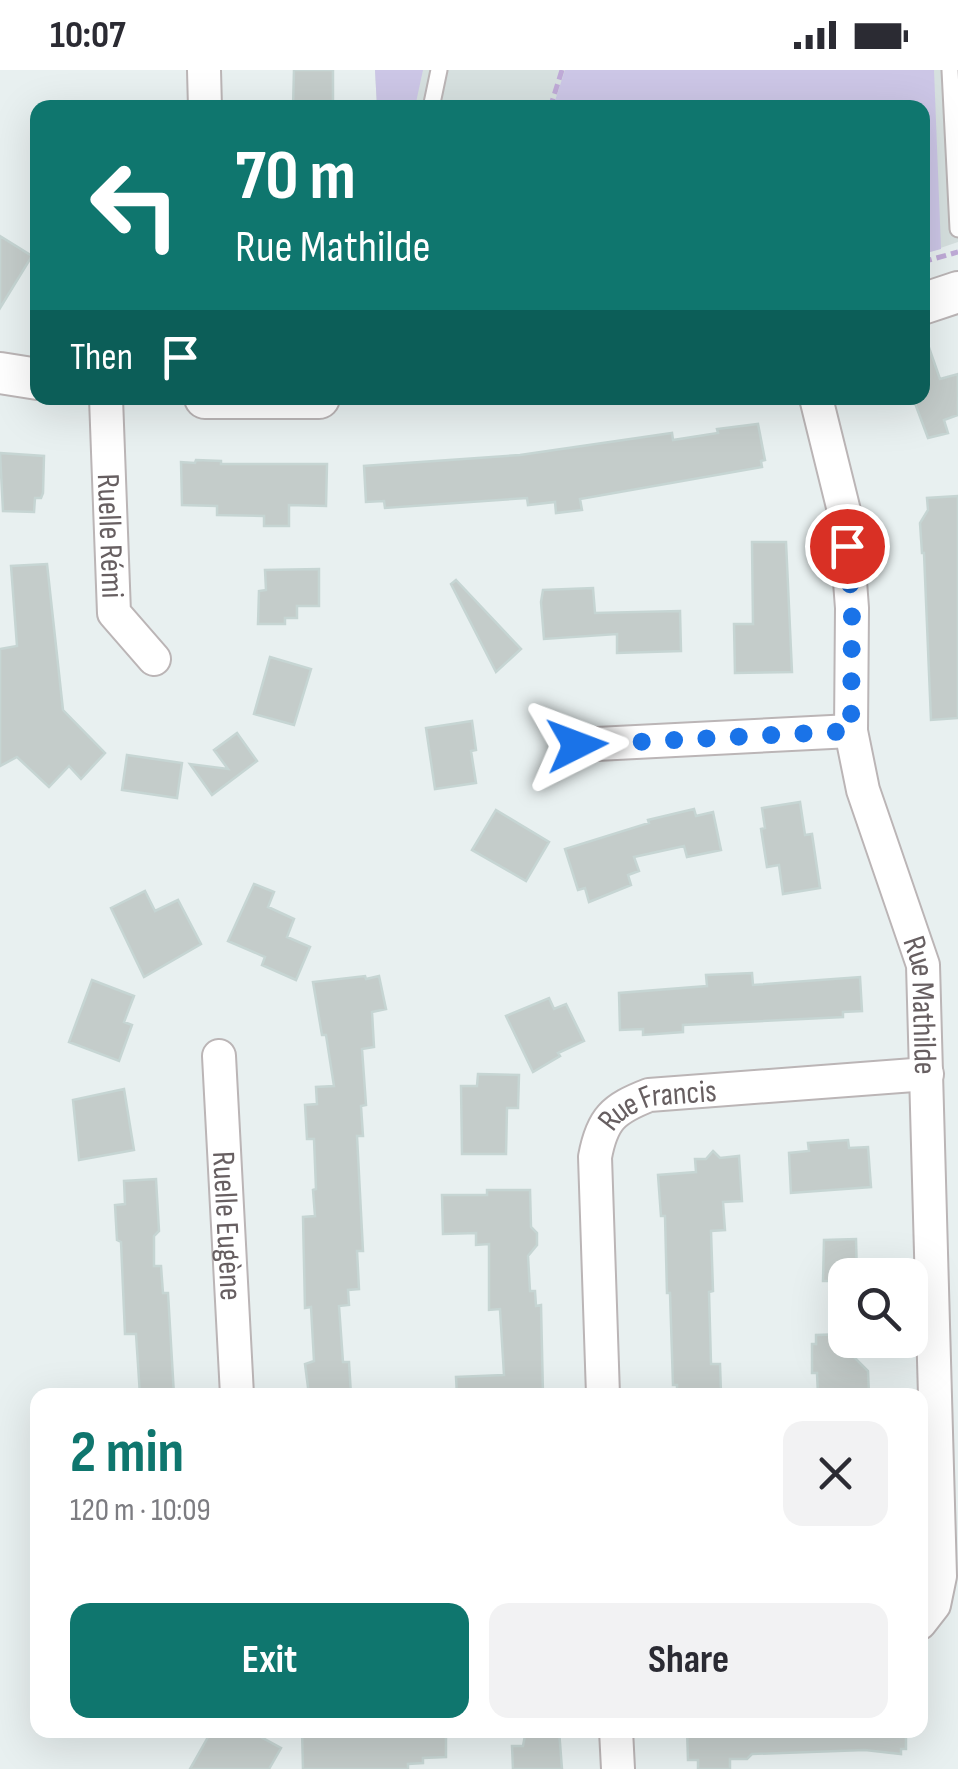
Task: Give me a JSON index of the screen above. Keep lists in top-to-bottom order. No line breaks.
{"streets":{"street":["Ruelle Rémi","Rue Mathilde","Rue Francis","Ruelle Eugène"]},"crossings":[["Rue Mathilde","Rue Francis"]],"page":{"status":"10:07","turn":["70 m","Rue Mathilde"],"then":"Then","heading":["2 min","120 m · 10:09"],"buttons":["Exit","Share"]}}
